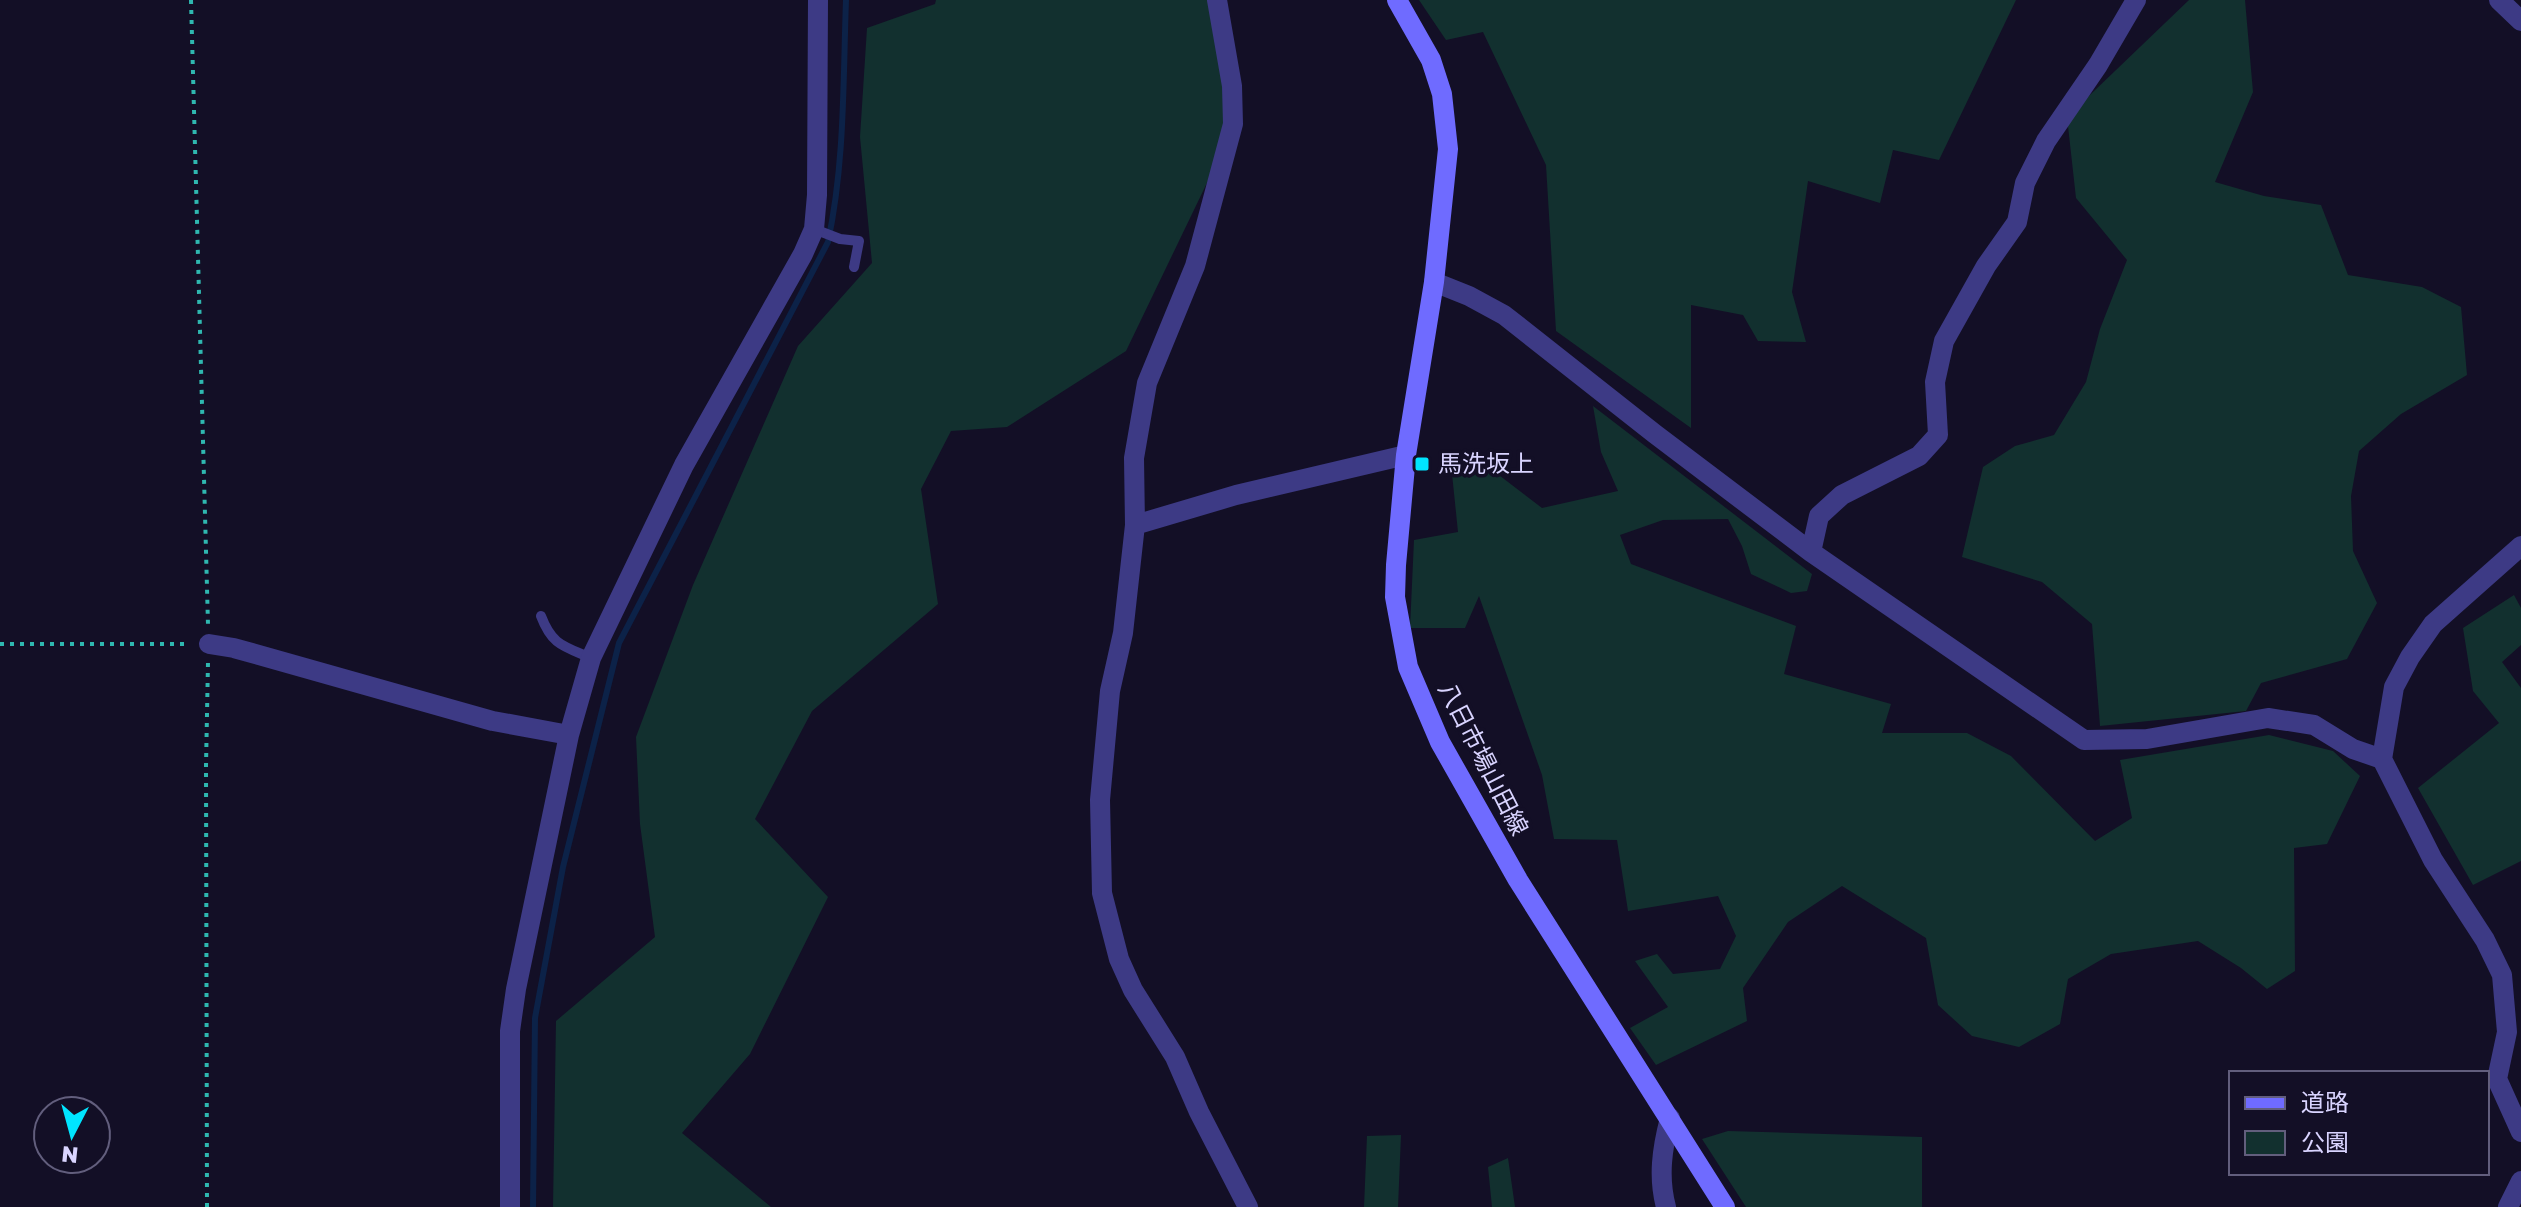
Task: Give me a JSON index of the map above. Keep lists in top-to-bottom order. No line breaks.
{"streets":{"main road":["八日市場山田線"]},"places":{"transit":["馬洗坂上"]},"legend":["道路","公園"],"north":"bottom"}
